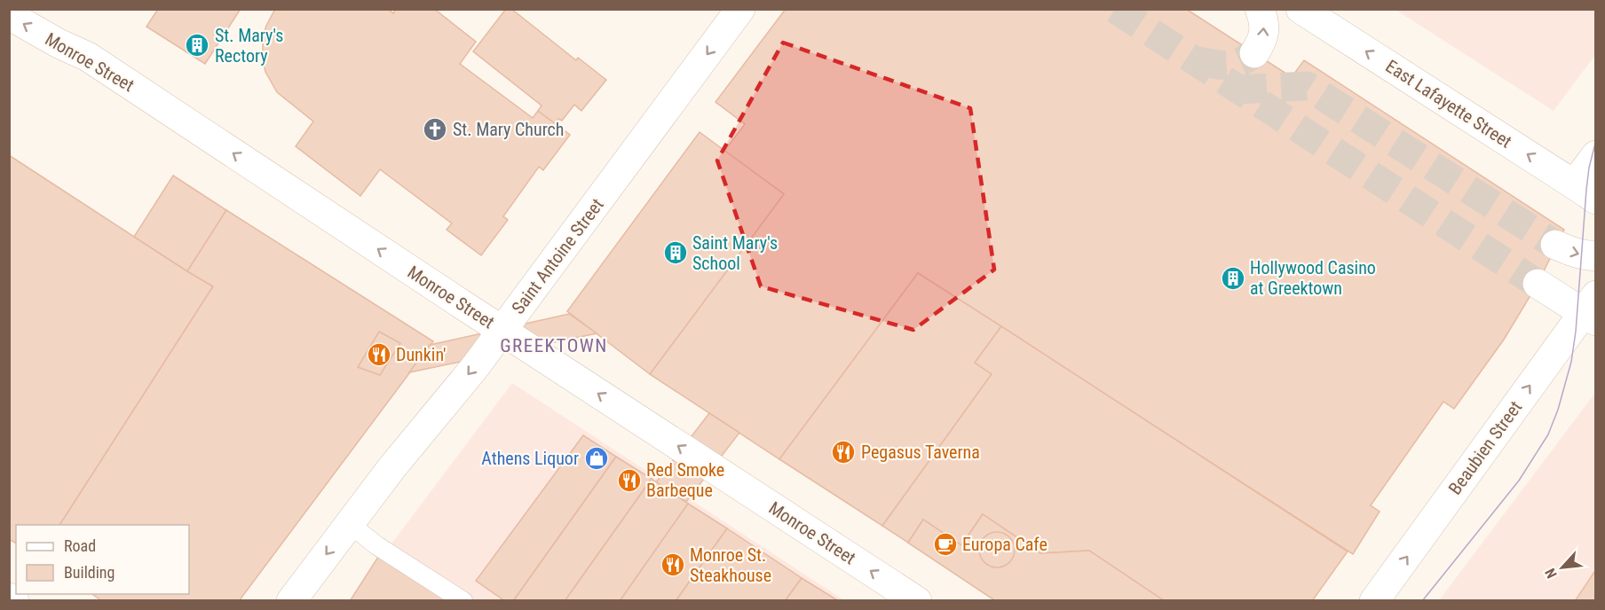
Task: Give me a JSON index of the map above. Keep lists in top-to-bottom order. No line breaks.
{"streets":{"street":["Monroe Street","East Lafayette Street","Saint Antoine Street","Beaubien Street"]},"crossings":[["Monroe Street","Saint Antoine Street"]],"one_way":["Monroe Street","East Lafayette Street","Saint Antoine Street","Beaubien Street"],"districts":["GREEKTOWN"],"places":{"building":["St. Mary's Rectory","Saint Mary's School","Hollywood Casino at Greektown"],"church":["St. Mary Church"],"restaurant":["Dunkin'","Pegasus Taverna","Red Smoke Barbeque","Monroe St. Steakhouse"],"shop":["Athens Liquor"],"cafe":["Europa Cafe"]},"legend":["Road","Building"],"north":"bottom left"}
